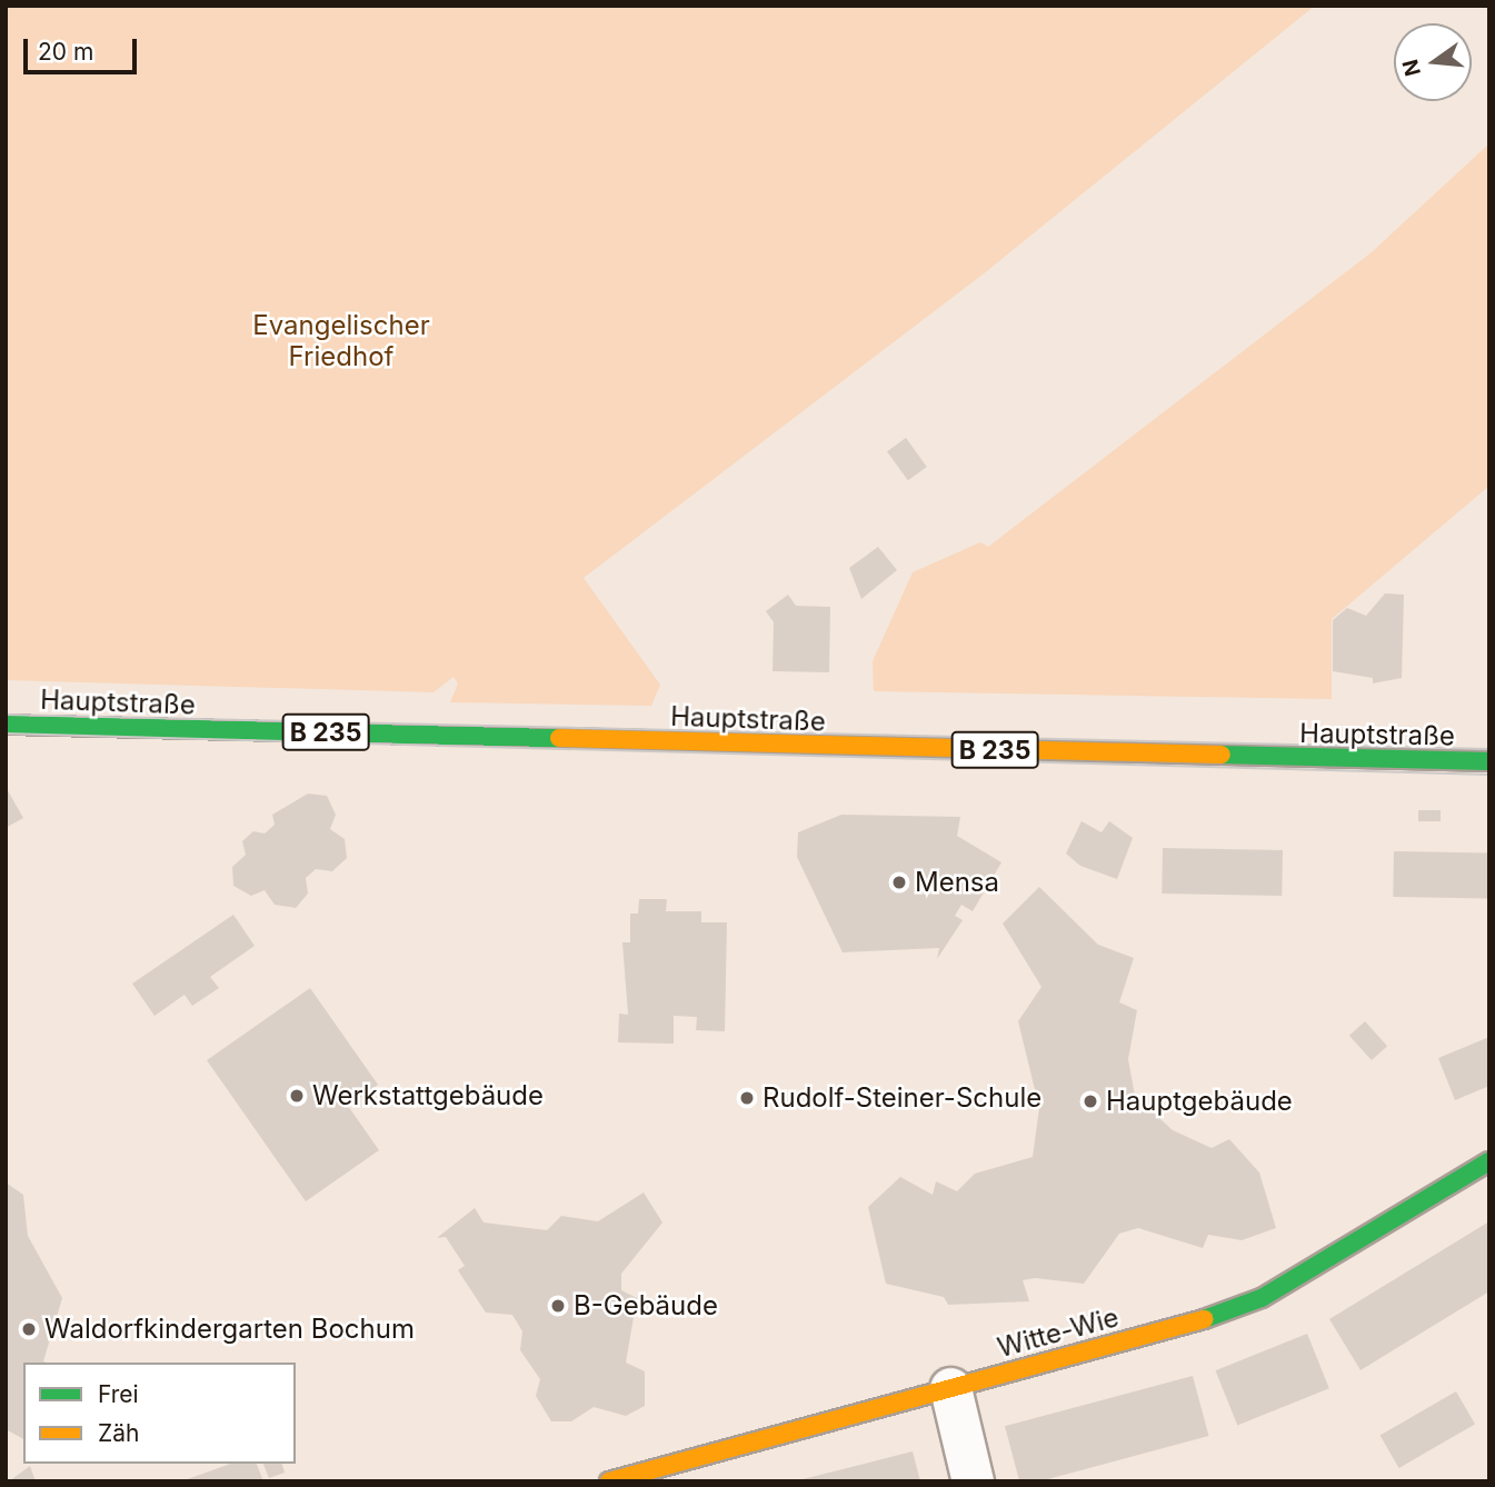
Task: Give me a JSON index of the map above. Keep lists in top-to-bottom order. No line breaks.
{"streets":{"main road":["Hauptstraße","B 235","Witte-Wie"]},"parks":["Evangelischer Friedhof"],"places":["Mensa","Werkstattgebäude","Rudolf-Steiner-Schule","Hauptgebäude","B-Gebäude","Waldorfkindergarten Bochum"],"legend":["Frei","Zäh"],"scale_bar":"20 m","north":"left"}
